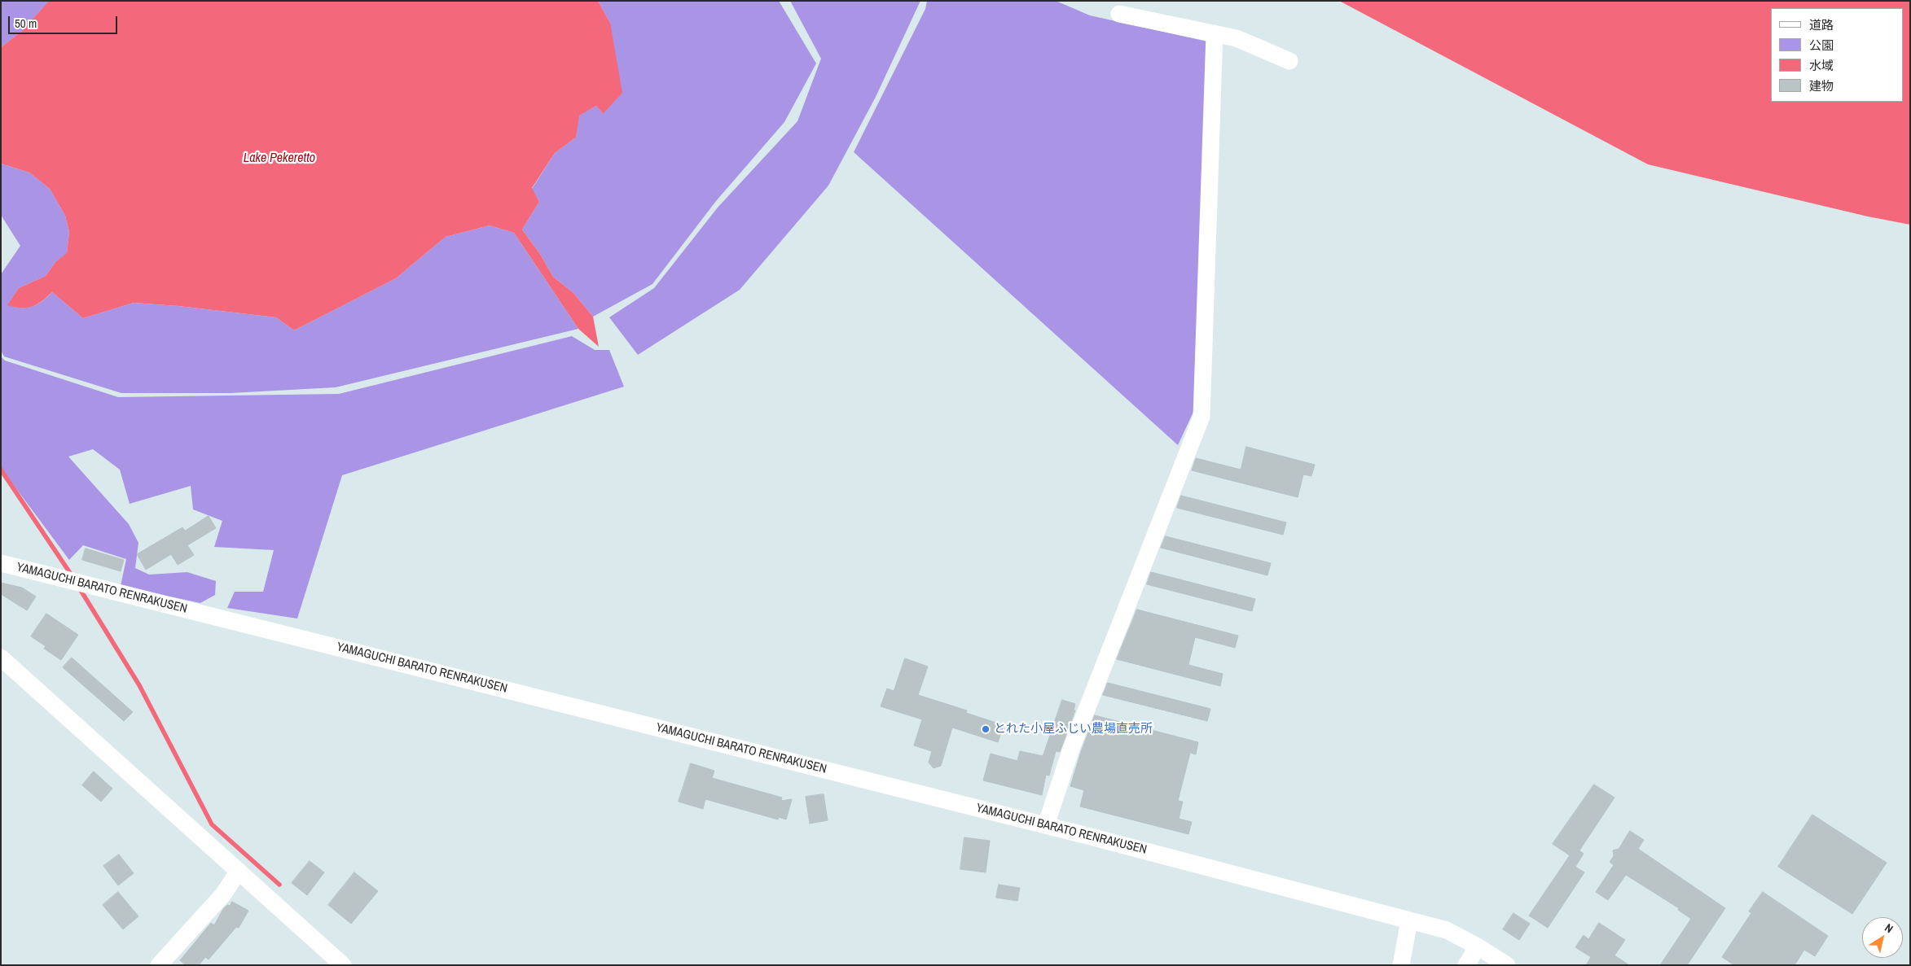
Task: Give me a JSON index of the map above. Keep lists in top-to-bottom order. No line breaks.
{"streets":{"street":["YAMAGUCHI BARATO RENRAKUSEN"]},"water":["Lake Pekeretto"],"places":["とれた小屋ふじい農場直売所"],"legend":["道路","公園","水域","建物"],"scale_bar":"50 m","north":"top right"}
